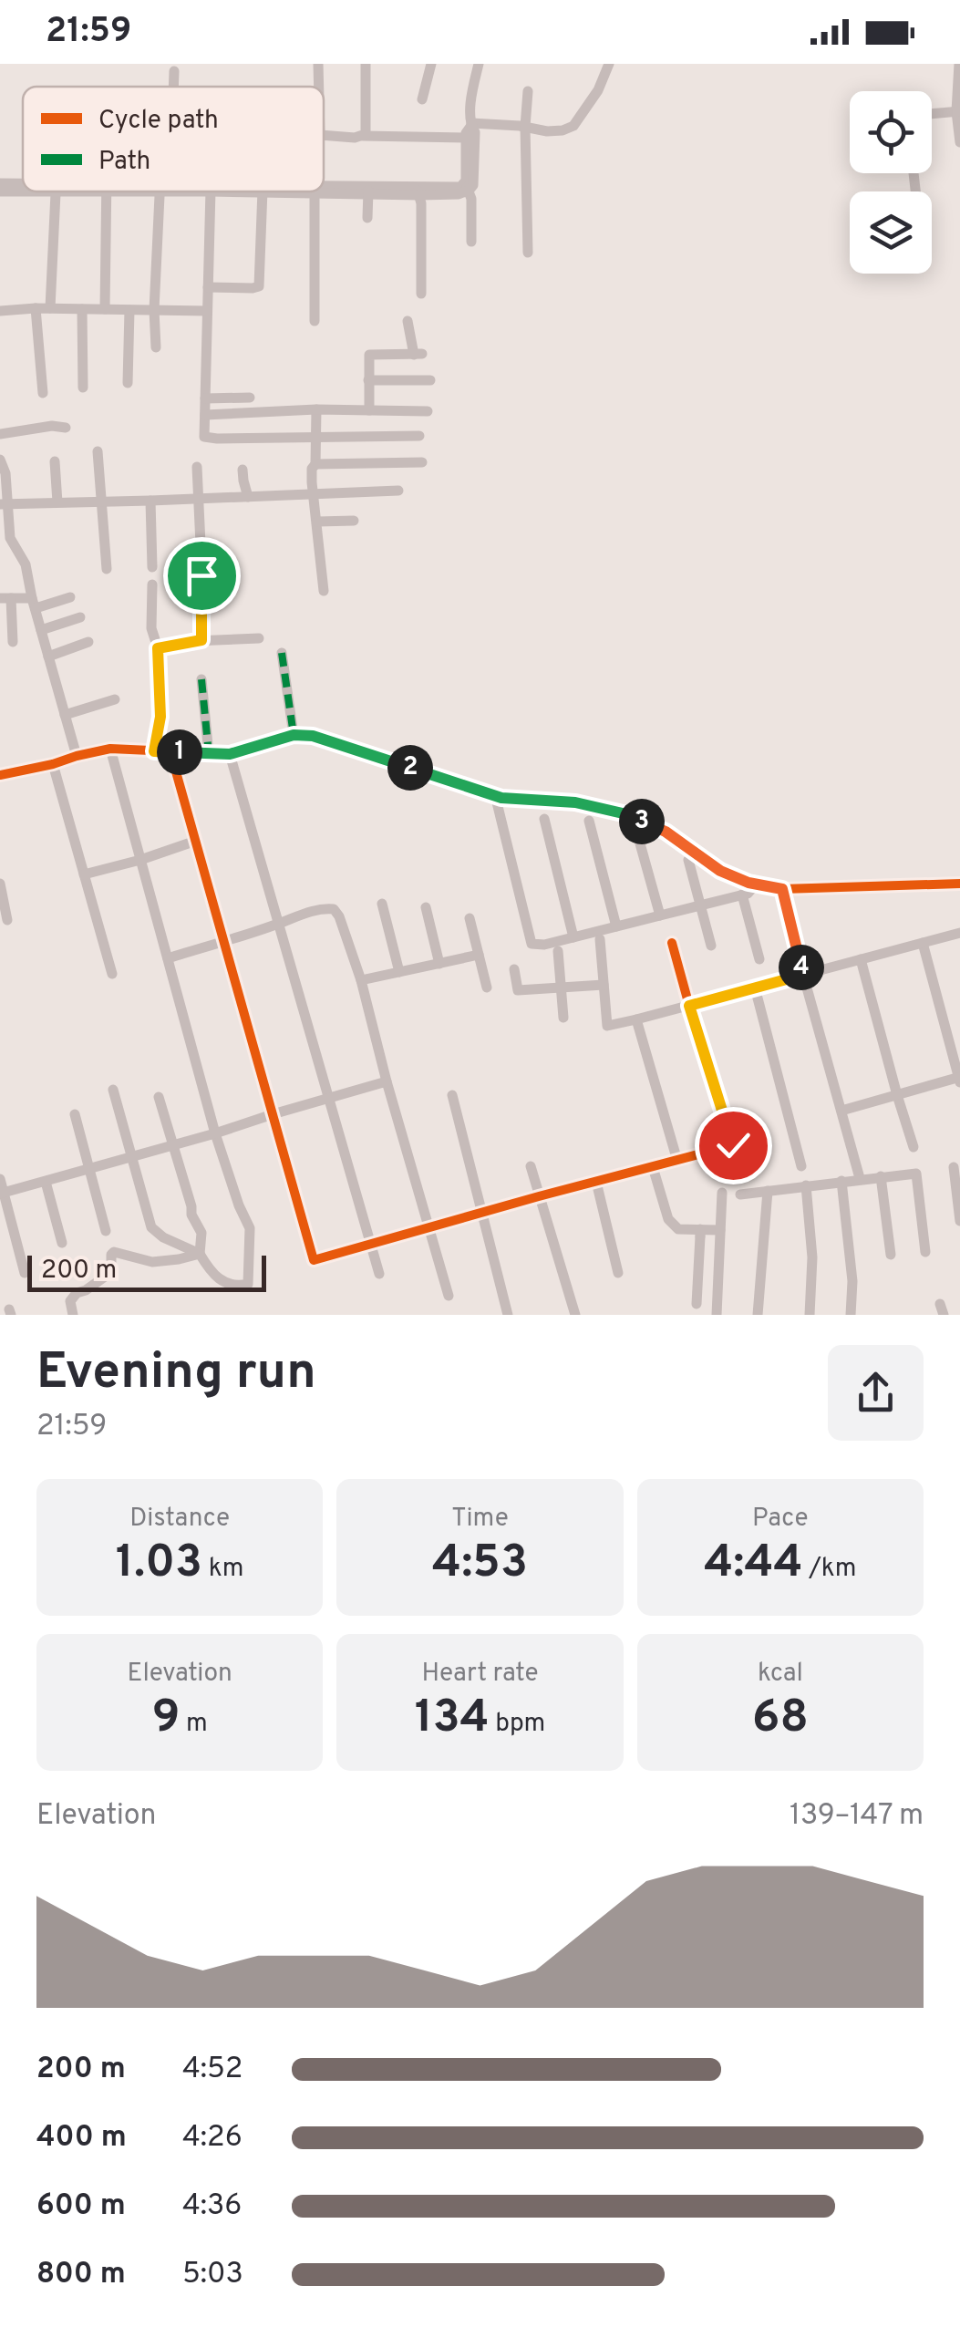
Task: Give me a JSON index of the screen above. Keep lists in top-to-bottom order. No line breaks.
{"legend":["Cycle path","Path"],"scale_bar":"200 m","page":{"status":"21:59","pins":["1","2","3","4"],"scale":"200 m","heading":["Evening run","21:59"],"stats":[["Distance","1.03 km"],["Time","4:53"],["Pace","4:44 /km"],["Elevation","9 m"],["Heart rate","134 bpm"],["kcal","68"]],"chart":["Elevation","139–147 m"],"list":[{"name":"200 m","note":"4:52"},{"name":"400 m","note":"4:26"},{"name":"600 m","note":"4:36"},{"name":"800 m","note":"5:03"}]}}
